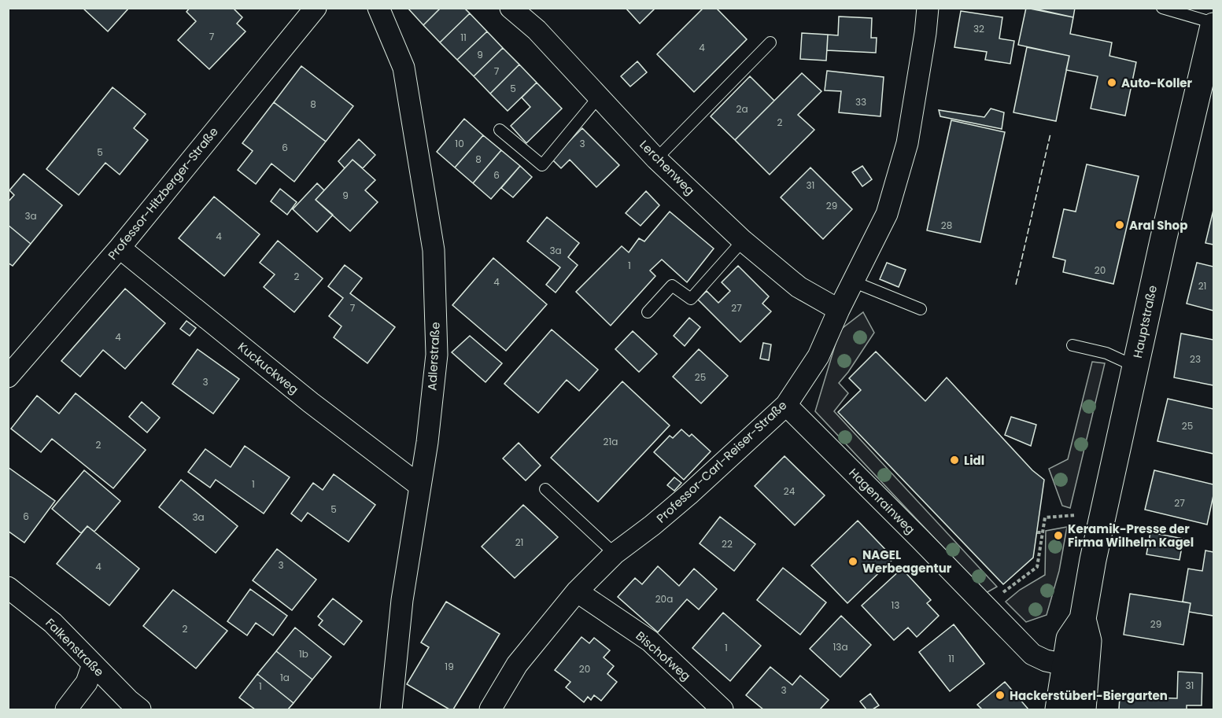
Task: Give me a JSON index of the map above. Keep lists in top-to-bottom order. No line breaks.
{"streets":{"main road":["Hauptstraße"],"street":["Lerchenweg","Professor-Hitzberger-Straße","Adlerstraße","Kuckuckweg","Professor-Carl-Reiser-Straße","Hagenrainweg","Falkenstraße","Bischofweg"]},"crossings":[["Lerchenweg","Professor-Carl-Reiser-Straße"],["Professor-Hitzberger-Straße","Kuckuckweg"],["Hauptstraße","Hagenrainweg"],["Adlerstraße","Kuckuckweg"],["Professor-Carl-Reiser-Straße","Hagenrainweg"],["Professor-Carl-Reiser-Straße","Bischofweg"]],"places":["Auto-Koller","Aral Shop","Lidl","Keramik-Presse der Firma Wilhelm Kagel","NAGEL Werbeagentur","Hackerstüberl-Biergarten"],"house_numbers":["32","7","11","4","9","7","5","33","8","2a","2","10","3","6","5","8","6","31","9","29","3a","28","4","3a","1","20","2","4","21","7","27","4","23","25","3","25","21a","2","1","24","27","5","6","3a","21","22","3","4","20a","13","29","2","13a","1","1b","11","19","20","1a","31","1","3"]}
